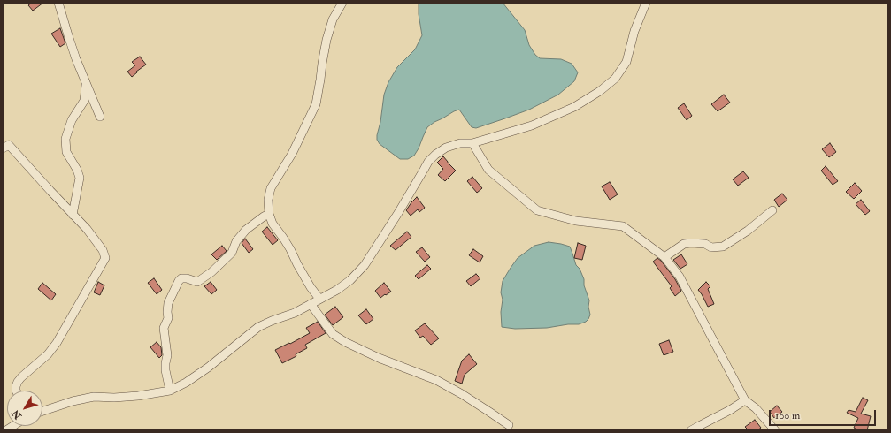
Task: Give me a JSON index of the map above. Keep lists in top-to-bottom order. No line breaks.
{"scale_bar":"100 m","north":"bottom left"}
